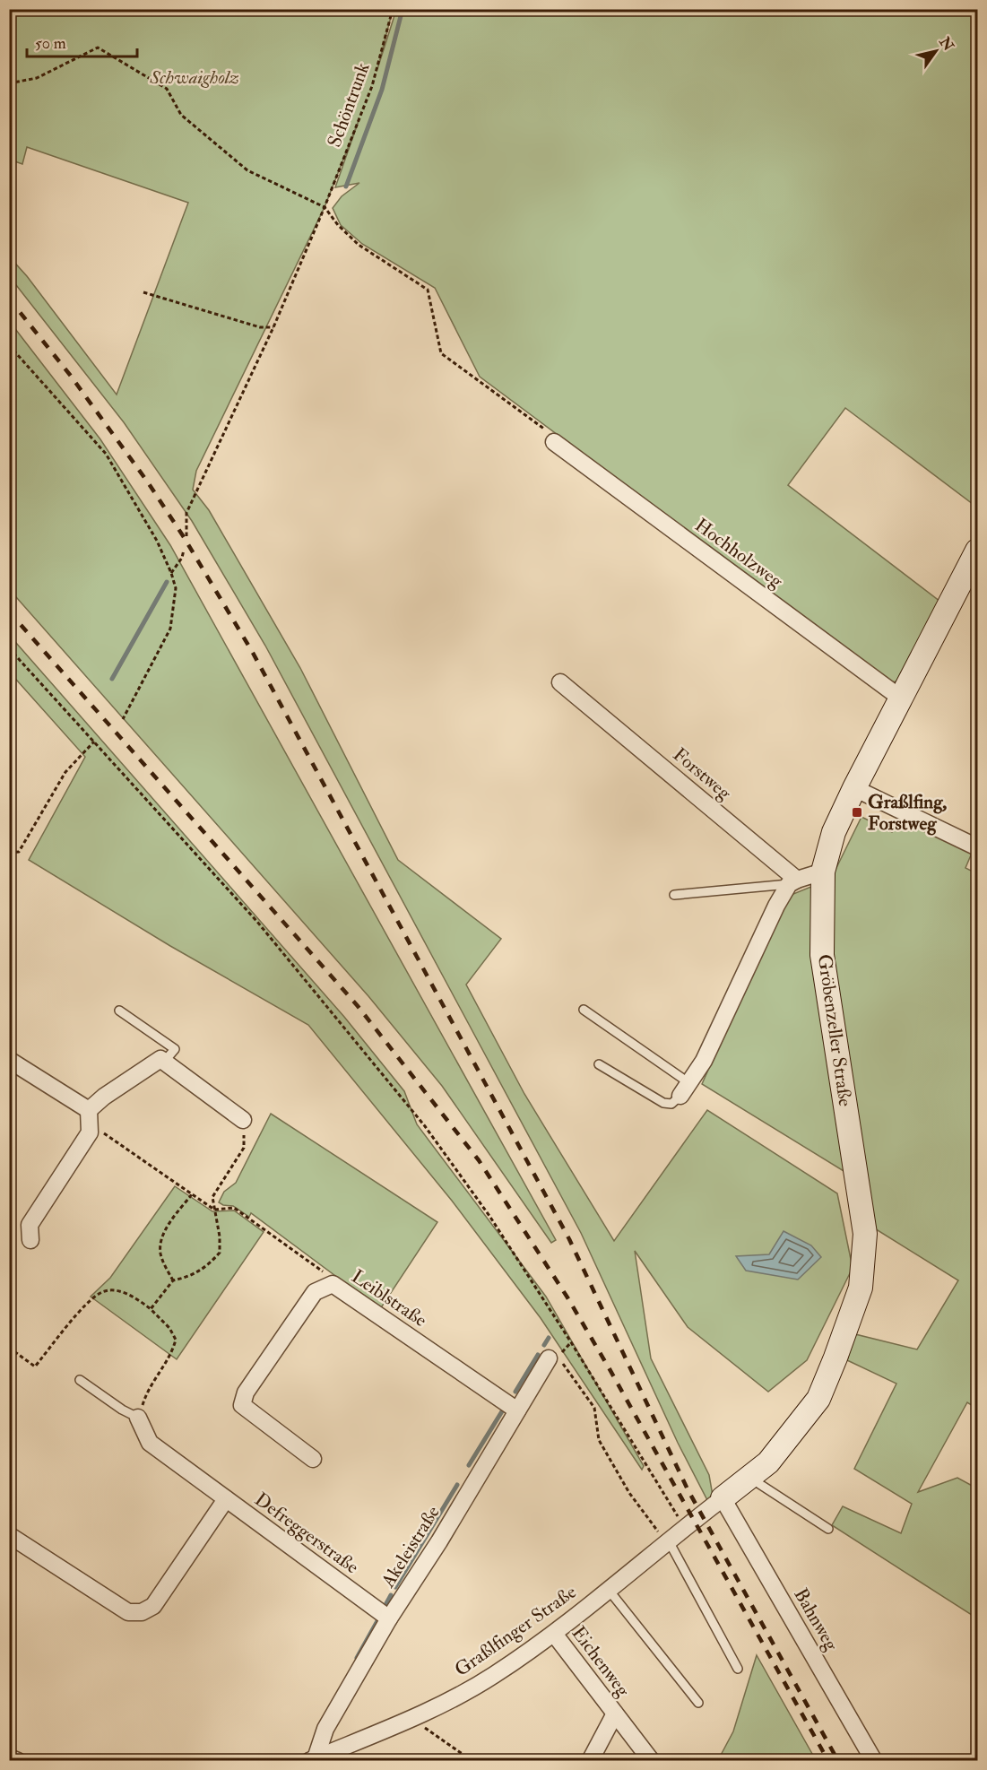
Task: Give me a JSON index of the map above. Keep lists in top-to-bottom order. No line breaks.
{"streets":{"street":["Hochholzweg","Forstweg","Gröbenzeller Straße","Leiblstraße","Defreggerstraße","Akeleistraße","Bahnweg","Graßlfinger Straße","Eichenweg"],"path":["Schöntrunk"]},"crossings":[["Hochholzweg","Gröbenzeller Straße"],["Gröbenzeller Straße","Bahnweg"],["Gröbenzeller Straße","Graßlfinger Straße"],["Leiblstraße","Akeleistraße"],["Defreggerstraße","Akeleistraße"],["Akeleistraße","Graßlfinger Straße"],["Bahnweg","Graßlfinger Straße"],["Graßlfinger Straße","Eichenweg"]],"parks":["Schwaigholz"],"places":{"transit":["Graßlfing, Forstweg"]},"scale_bar":"50 m","north":"top right"}
